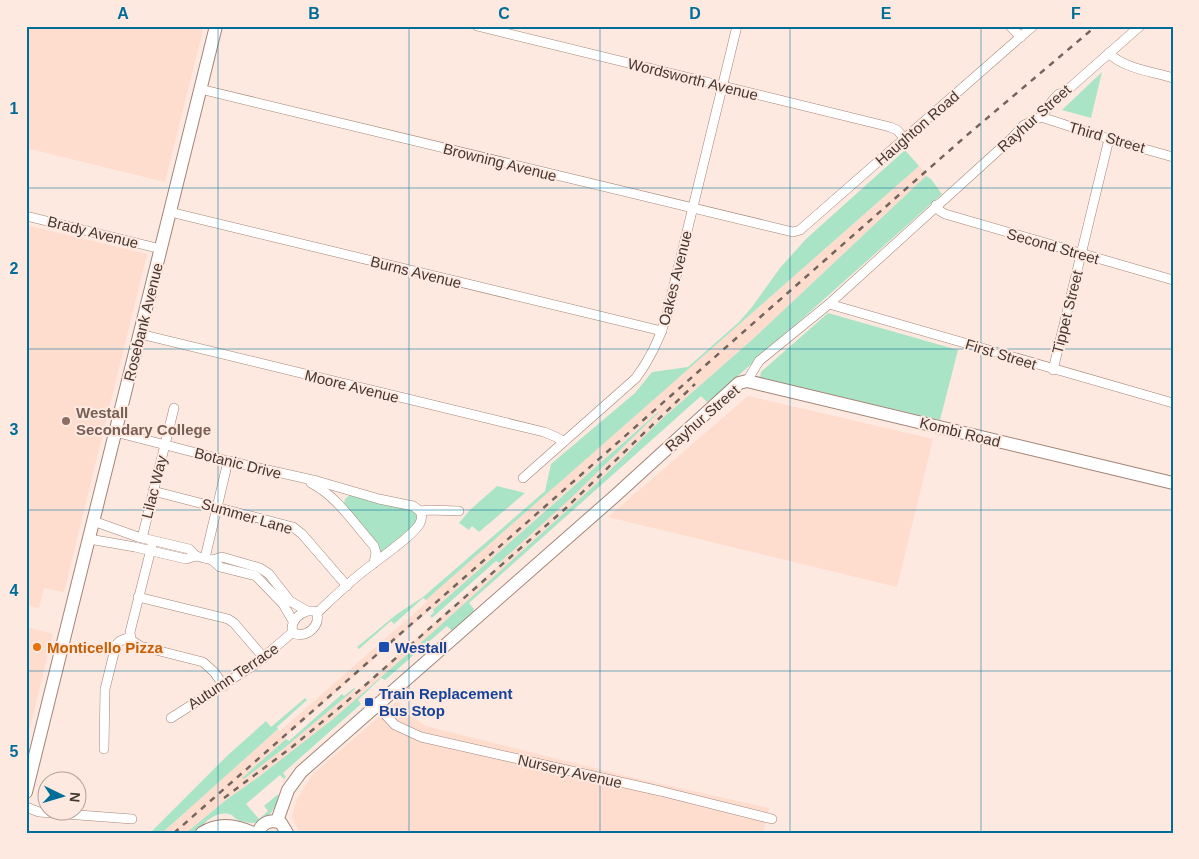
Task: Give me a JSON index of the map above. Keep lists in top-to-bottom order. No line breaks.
{"streets":{"main road":["Rayhur Street","Rosebank Avenue","Kombi Road"],"street":["Wordsworth Avenue","Haughton Road","Third Street","Browning Avenue","Brady Avenue","Second Street","Burns Avenue","Oakes Avenue","Tippet Street","First Street","Moore Avenue","Botanic Drive","Lilac Way","Summer Lane","Autumn Terrace","Nursery Avenue"]},"crossings":[["Wordsworth Avenue","Haughton Road"],["Wordsworth Avenue","Oakes Avenue"],["Rayhur Street","Third Street"],["Rayhur Street","Second Street"],["Rayhur Street","First Street"],["Rayhur Street","Kombi Road"],["Rayhur Street","Nursery Avenue"],["Haughton Road","Browning Avenue"],["Third Street","Tippet Street"],["Browning Avenue","Oakes Avenue"],["Browning Avenue","Rosebank Avenue"],["Brady Avenue","Rosebank Avenue"],["Second Street","Tippet Street"],["Burns Avenue","Oakes Avenue"],["Burns Avenue","Rosebank Avenue"],["Oakes Avenue","Moore Avenue"],["Tippet Street","First Street"],["Rosebank Avenue","Moore Avenue"],["Rosebank Avenue","Botanic Drive"],["Botanic Drive","Lilac Way"],["Lilac Way","Summer Lane"]],"places":{"other":["Westall Secondary College","Monticello Pizza"],"transit":["Westall","Train Replacement Bus Stop"]},"north":"right","grid":{"columns":["A","B","C","D","E","F"],"rows":["1","2","3","4","5"]}}
